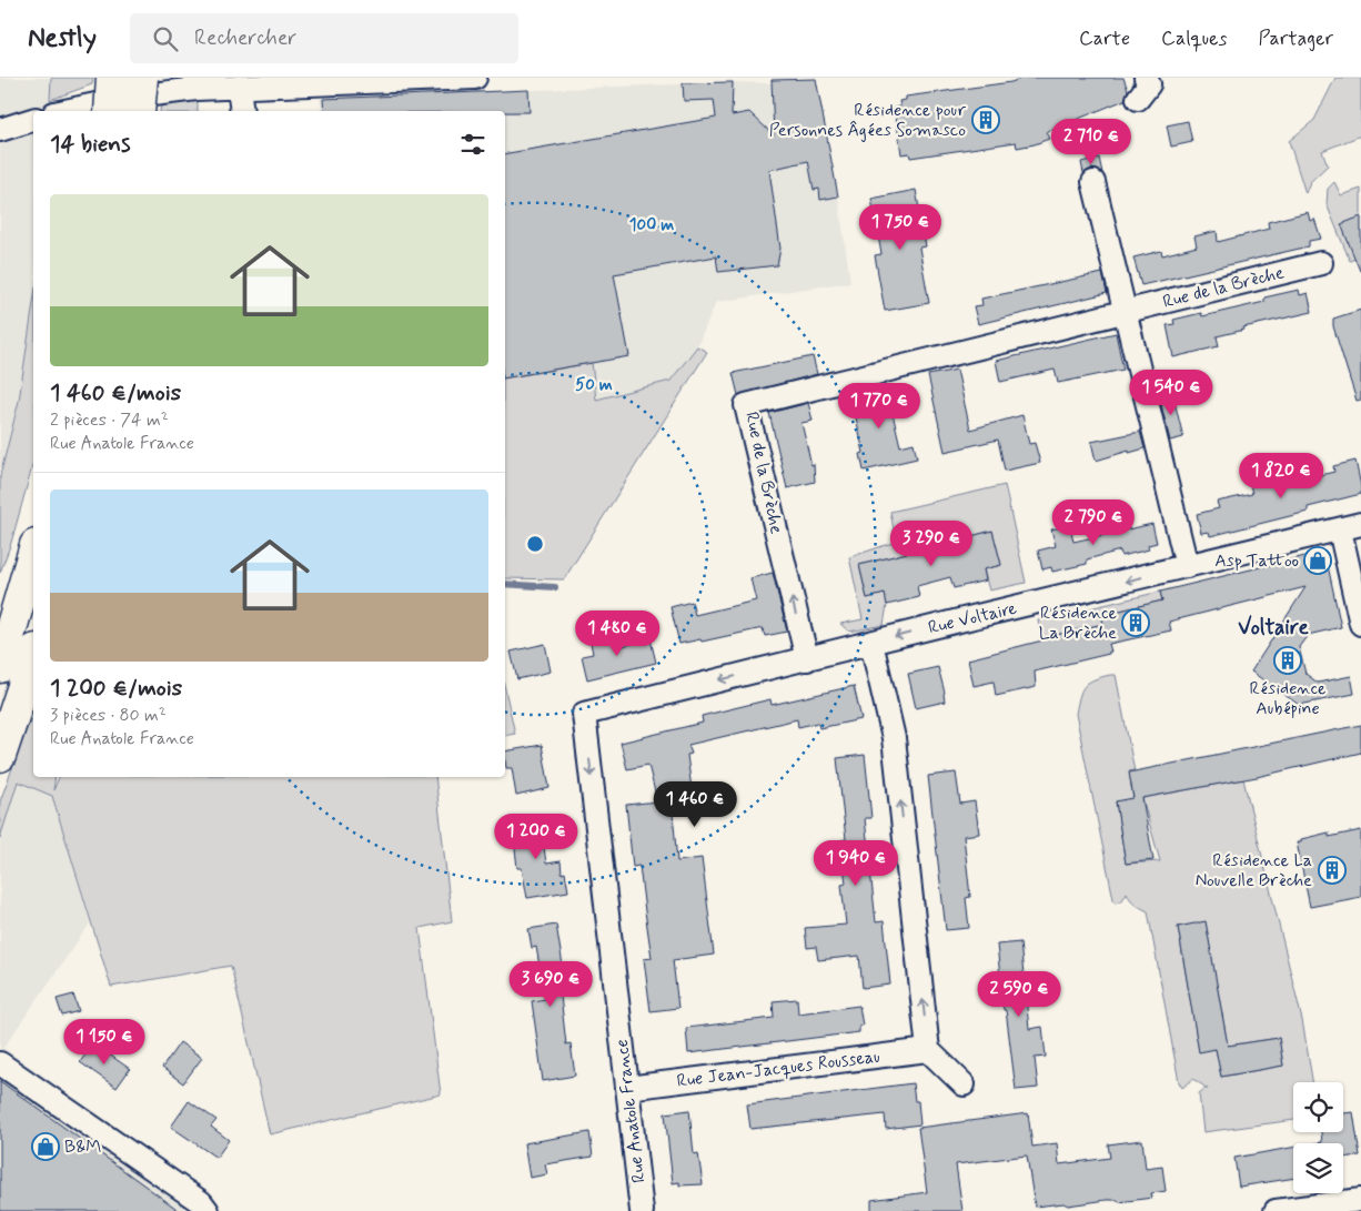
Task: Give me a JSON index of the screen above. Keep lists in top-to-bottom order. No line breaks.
{"streets":{"street":["Rue de la Brèche","Rue Voltaire","Rue Jean-Jacques Rousseau","Rue Anatole France"]},"crossings":[["Rue de la Brèche","Rue Voltaire"],["Rue Voltaire","Rue Anatole France"],["Rue Jean-Jacques Rousseau","Rue Anatole France"]],"one_way":["Rue Voltaire","Rue Anatole France"],"districts":["Voltaire"],"places":{"building":["Résidence pour Personnes Âgées Somasco","Résidence La Brèche","Résidence Aubépine","Résidence La Nouvelle Brèche"],"shop":["Asp Tattoo","B&M"]},"page":{"header":"Nestly","search":"Rechercher","nav":["Carte","Calques","Partager"],"heading":"14 biens","price":["2 710 €","1 750 €","1 540 €","1 770 €","1 820 €","2 790 €","3 290 €","1 480 €","1 460 €","1 200 €","1 940 €","3 690 €","2 590 €","1 150 €"],"list":[{"name":"1 460 €/mois","note":"2 pièces · 74 m² · Rue Anatole France"},{"name":"1 200 €/mois","note":"3 pièces · 80 m² · Rue Anatole France"}]},"rings":["100 m","50 m"]}
